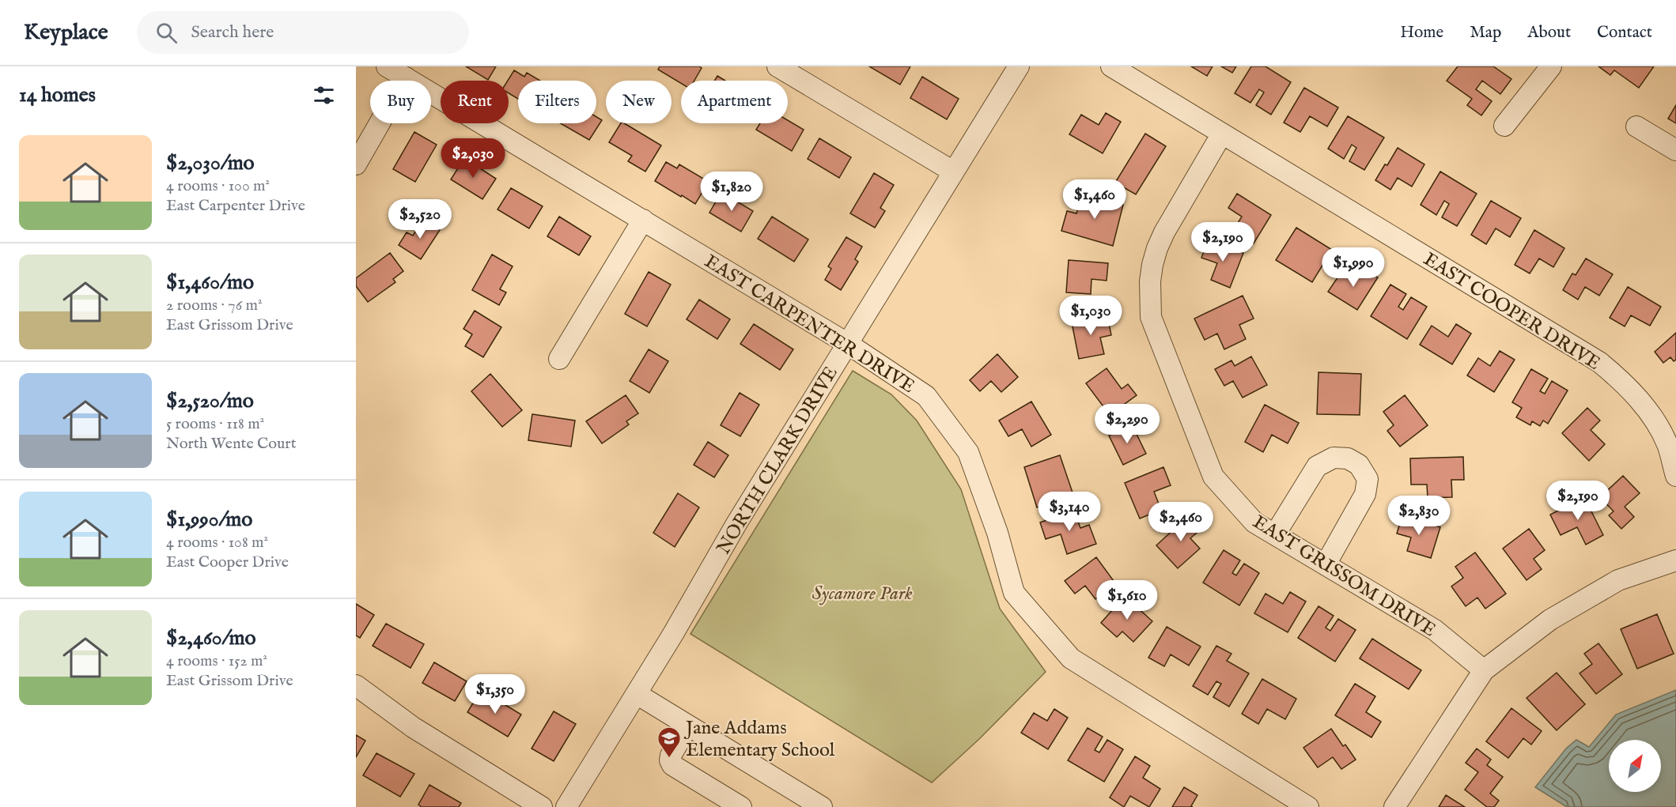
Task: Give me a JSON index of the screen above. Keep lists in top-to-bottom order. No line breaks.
{"streets":{"street":["EAST COOPER DRIVE","EAST CARPENTER DRIVE","NORTH CLARK DRIVE","EAST GRISSOM DRIVE"]},"crossings":[["EAST COOPER DRIVE","EAST GRISSOM DRIVE"],["EAST CARPENTER DRIVE","NORTH CLARK DRIVE"]],"parks":["Sycamore Park"],"places":{"school or university":["Jane Addams Elementary School"]},"north":"top right","page":{"header":"Keyplace","search":"Search here","nav":["Home","Map","About","Contact"],"heading":"14 homes","chip":["Buy","Rent","Filters","New","Apartment"],"list":[{"name":"$2,030/mo","note":"4 rooms · 100 m² · East Carpenter Drive"},{"name":"$1,460/mo","note":"2 rooms · 76 m² · East Grissom Drive"},{"name":"$2,520/mo","note":"5 rooms · 118 m² · North Wente Court"},{"name":"$1,990/mo","note":"4 rooms · 108 m² · East Cooper Drive"},{"name":"$2,460/mo","note":"4 rooms · 152 m² · East Grissom Drive"}],"price":["$2,030","$1,820","$1,460","$2,520","$2,190","$1,990","$1,030","$2,290","$2,190","$3,140","$2,830","$2,460","$1,610","$1,350"]}}
